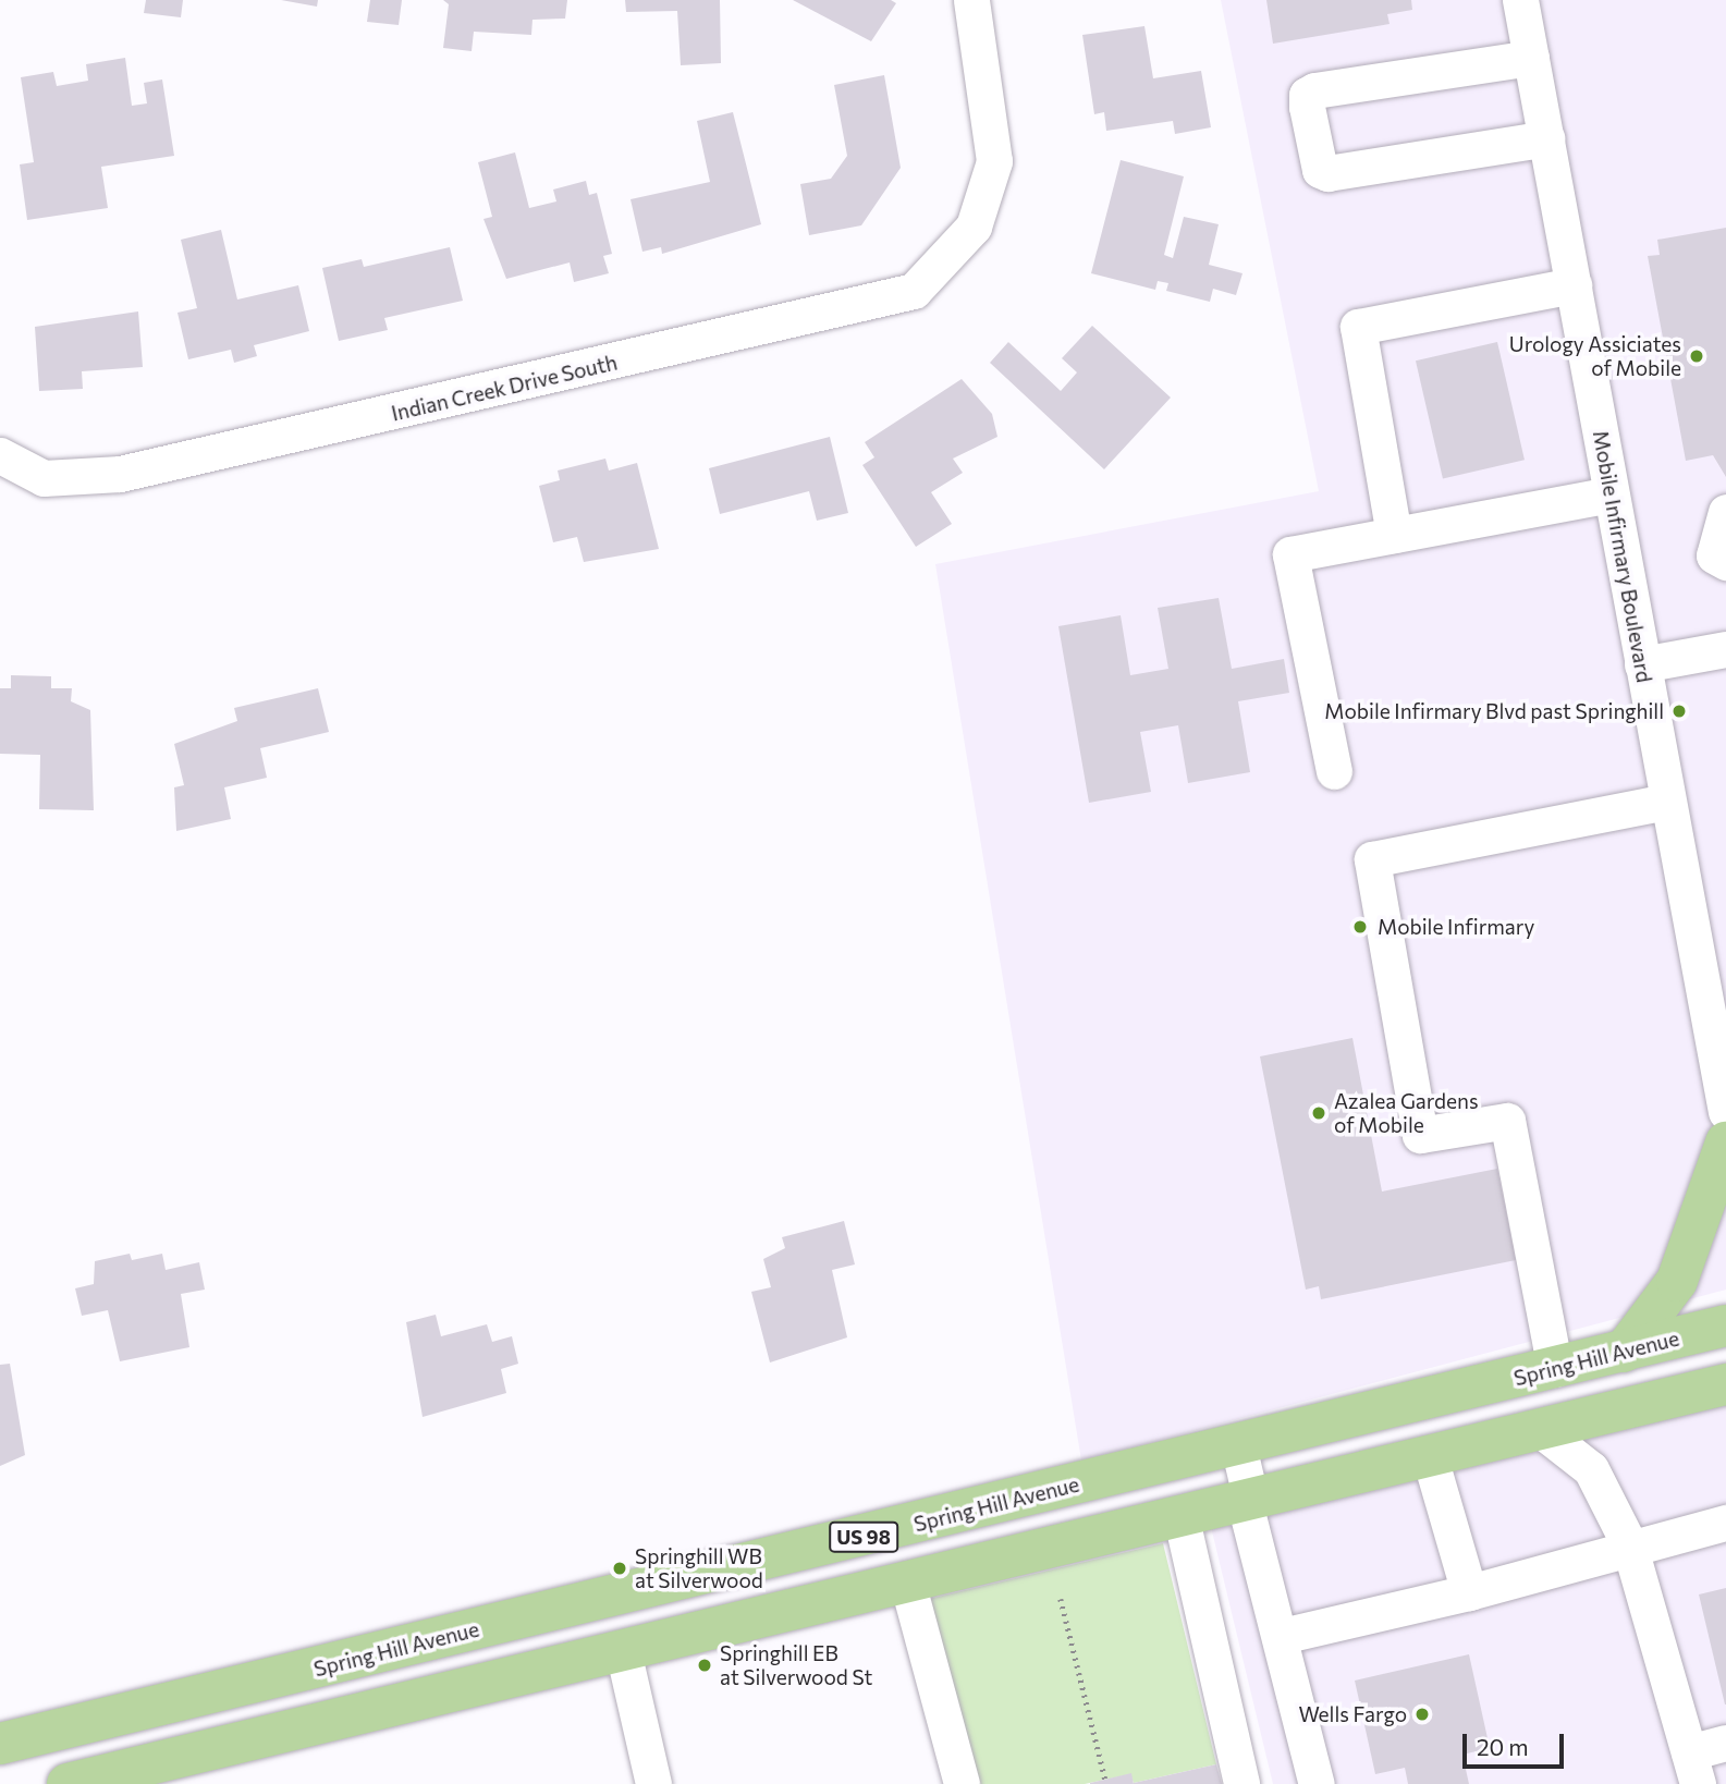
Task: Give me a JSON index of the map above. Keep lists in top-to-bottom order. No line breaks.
{"streets":{"main road":["Spring Hill Avenue","US 98"],"street":["Indian Creek Drive South","Mobile Infirmary Boulevard"]},"places":["Urology Assiciates of Mobile","Mobile Infirmary Blvd past Springhill","Mobile Infirmary","Azalea Gardens of Mobile","Springhill WB at Silverwood","Springhill EB at Silverwood St","Wells Fargo"],"scale_bar":"20 m"}
